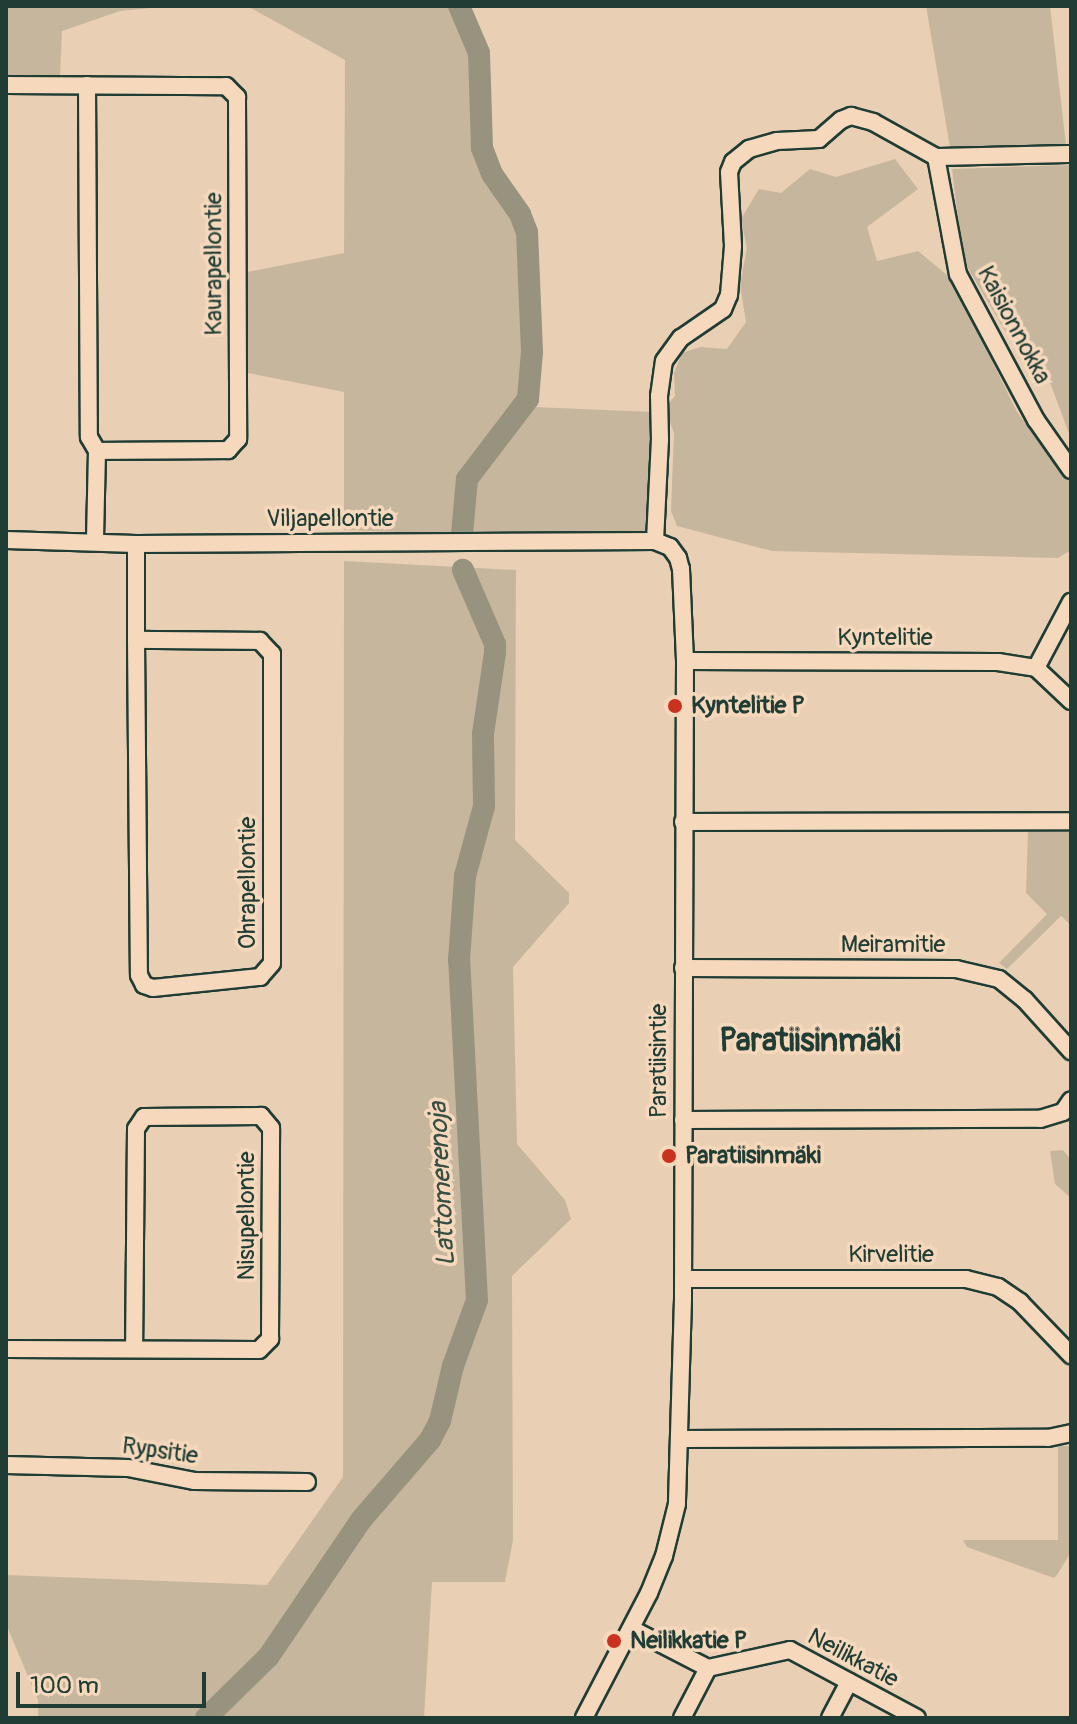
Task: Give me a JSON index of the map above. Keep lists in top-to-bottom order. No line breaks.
{"streets":{"street":["Kaurapellontie","Kaisionnokka","Viljapellontie","Kyntelitie","Ohrapellontie","Meiramitie","Paratiisintie","Nisupellontie","Kirvelitie","Rypsitie","Neilikkatie"]},"crossings":[["Viljapellontie","Ohrapellontie"],["Viljapellontie","Paratiisintie"],["Kyntelitie","Paratiisintie"],["Meiramitie","Paratiisintie"],["Paratiisintie","Kirvelitie"]],"districts":["Paratiisinmäki"],"water":["Lattomerenoja"],"places":["Kyntelitie P","Paratiisinmäki","Neilikkatie P"],"scale_bar":"100 m"}
